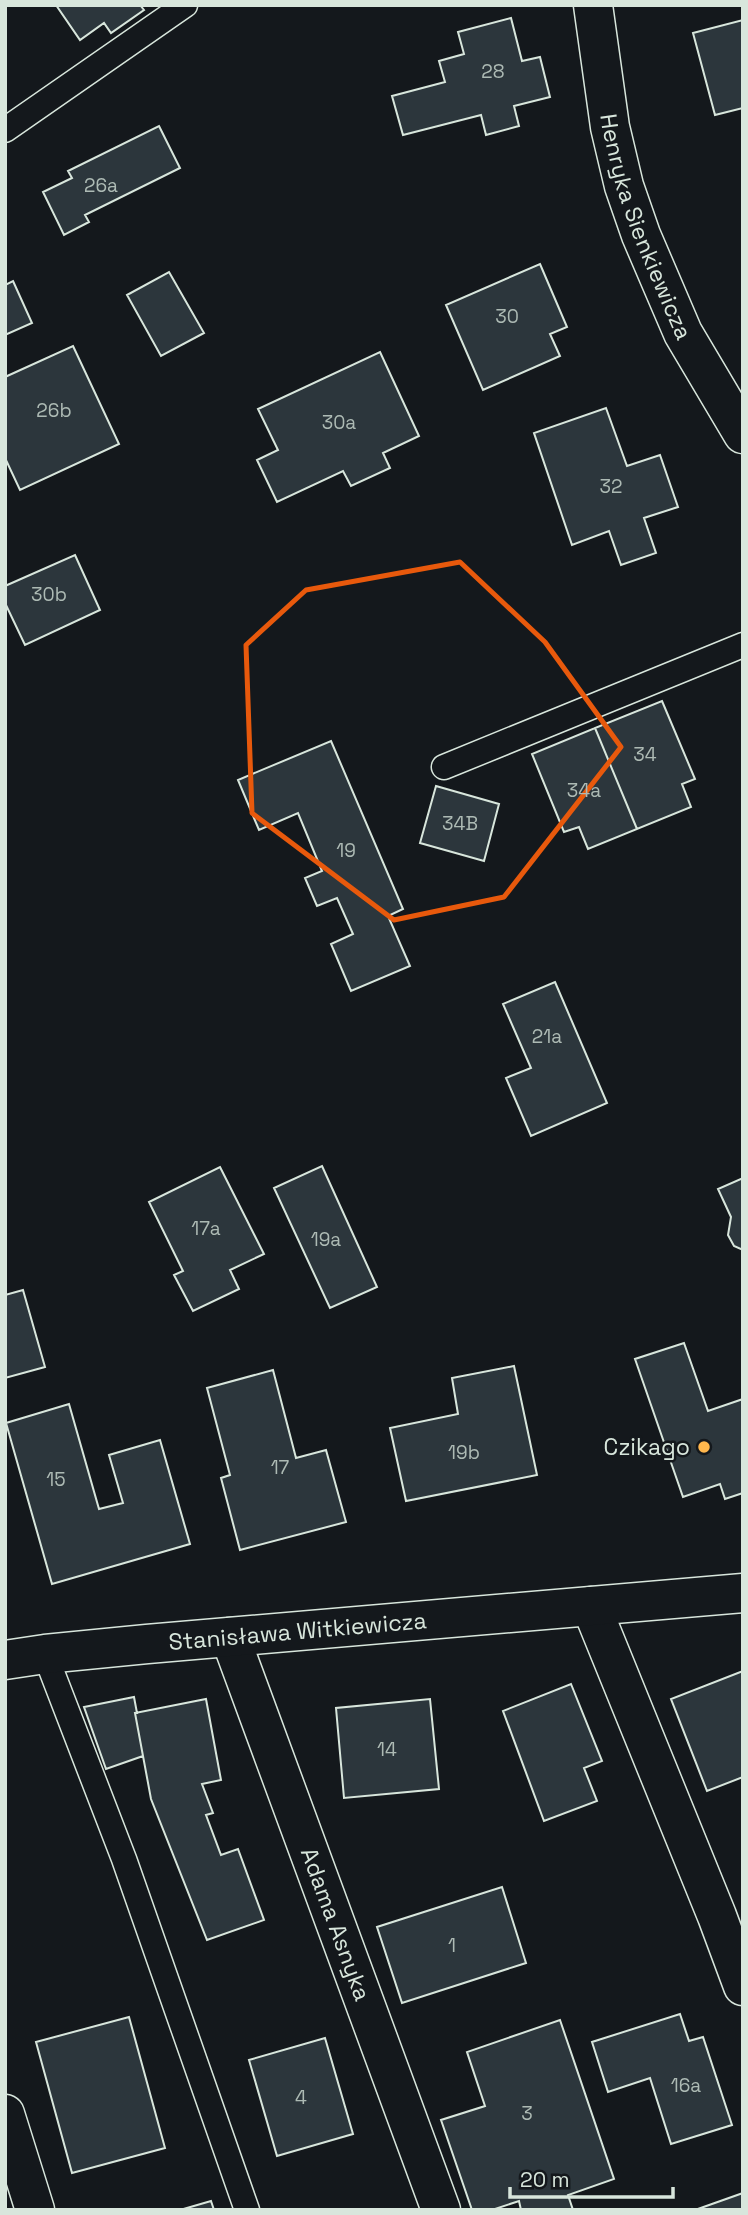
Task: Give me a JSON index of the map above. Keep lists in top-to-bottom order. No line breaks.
{"streets":{"street":["Henryka Sienkiewicza","Stanisława Witkiewicza","Adama Asnyka"]},"crossings":[["Stanisława Witkiewicza","Adama Asnyka"]],"places":["Czikago"],"house_numbers":["28","26a","30","26b","30a","32","30b","34","34a","34B","19","21a","17a","19a","19b","17","15","14","1","16a","4","3"],"scale_bar":"20 m"}
